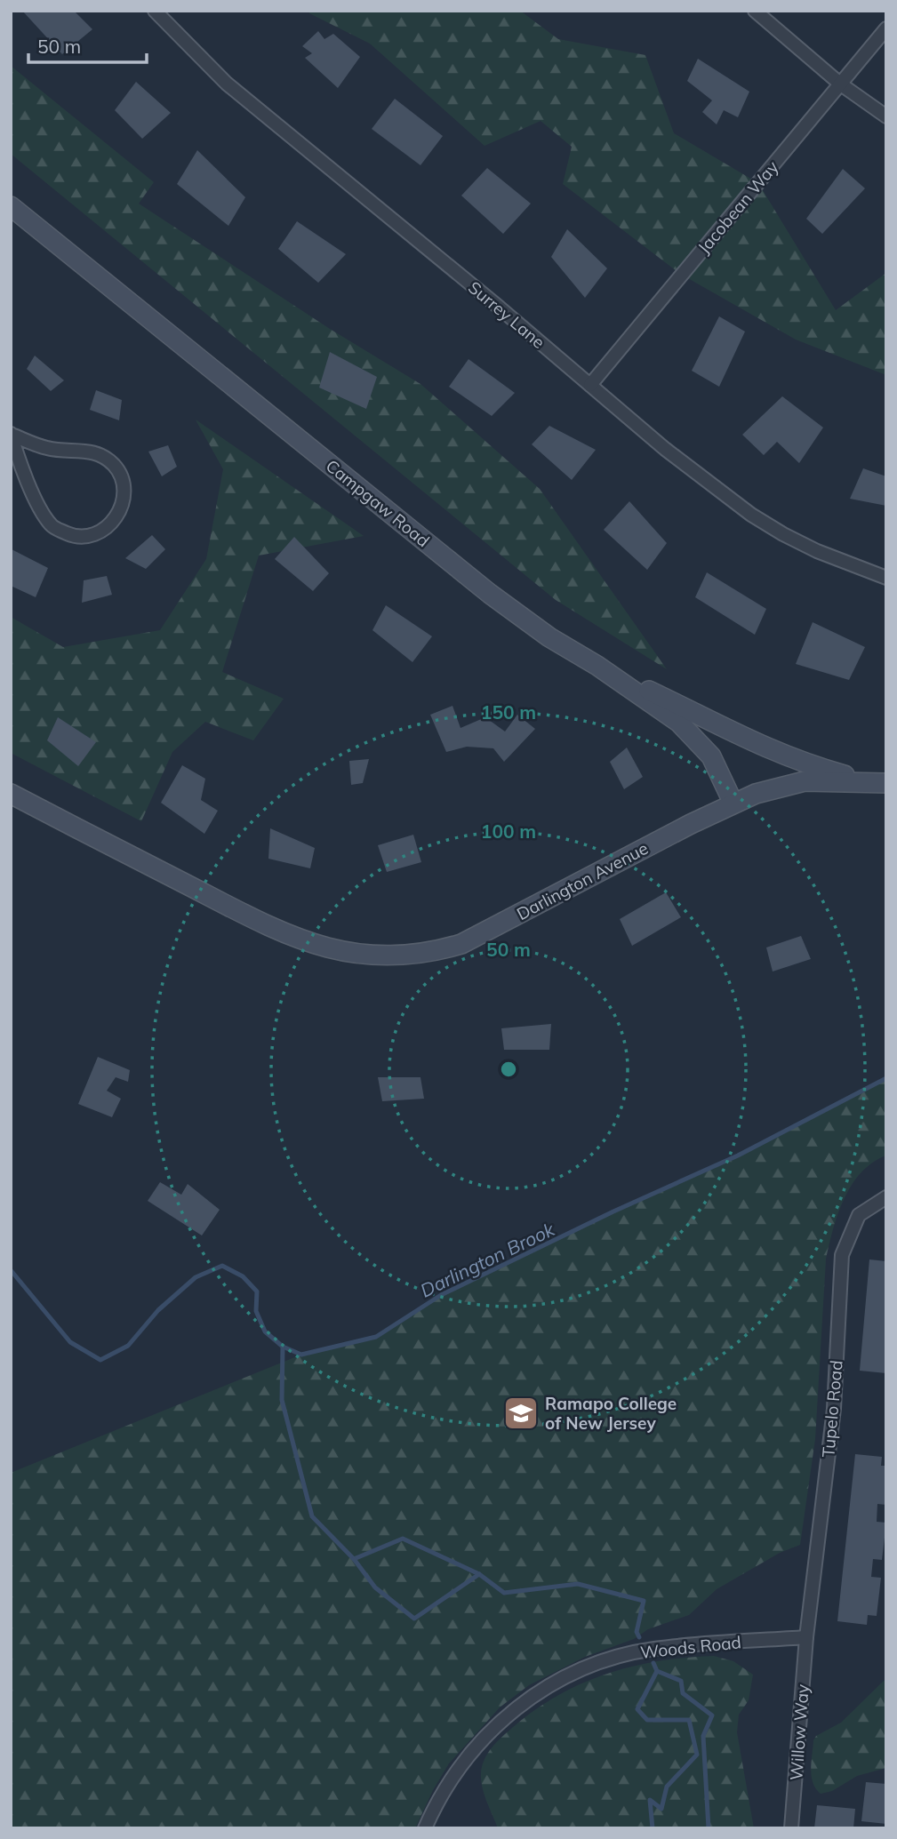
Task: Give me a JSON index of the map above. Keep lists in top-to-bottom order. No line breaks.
{"streets":{"main road":["Campgaw Road","Darlington Avenue"],"street":["Jacobean Way","Surrey Lane","Tupelo Road","Woods Road","Willow Way"]},"crossings":[["Jacobean Way","Surrey Lane"],["Campgaw Road","Darlington Avenue"],["Tupelo Road","Woods Road"],["Tupelo Road","Willow Way"],["Woods Road","Willow Way"]],"water":["Darlington Brook"],"places":{"school or university":["Ramapo College of New Jersey"]},"scale_bar":"50 m","rings":["150 m","100 m","50 m"]}
